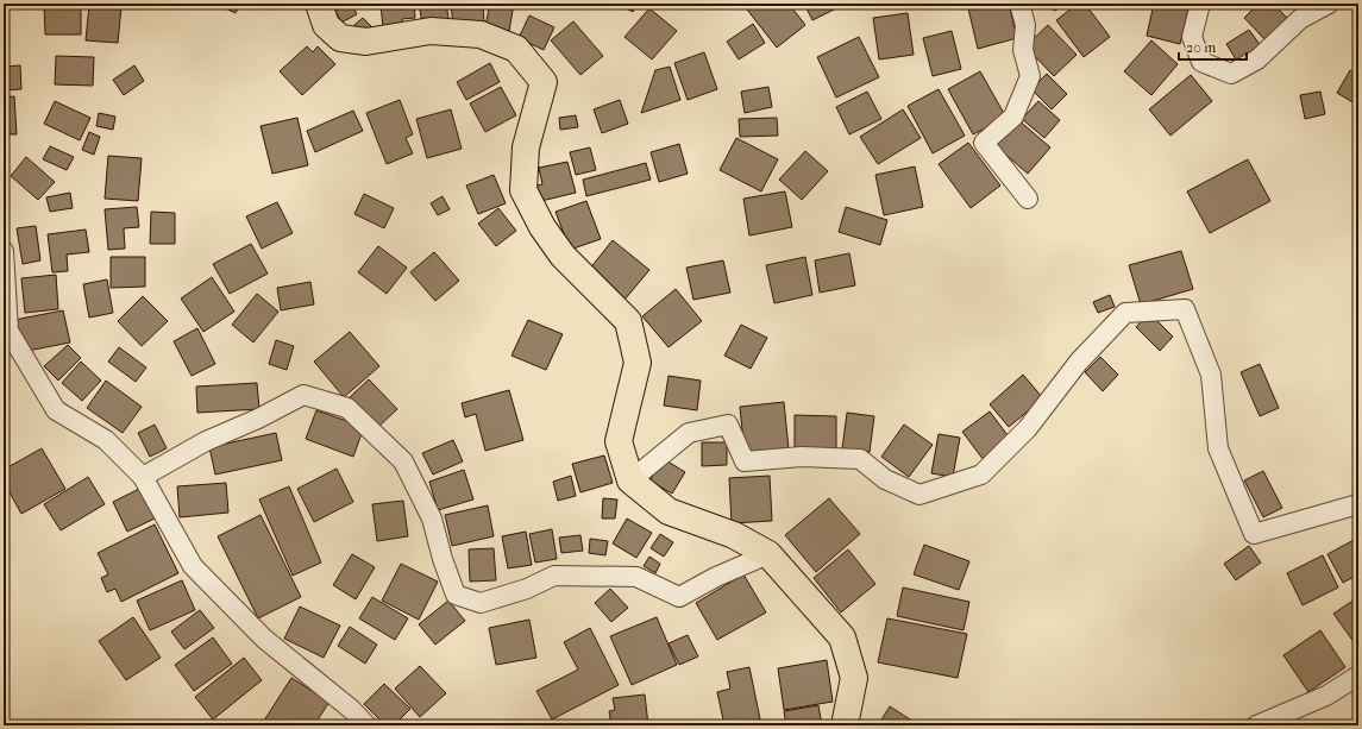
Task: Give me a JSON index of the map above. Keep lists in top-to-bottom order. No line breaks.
{"scale_bar":"20 m"}
